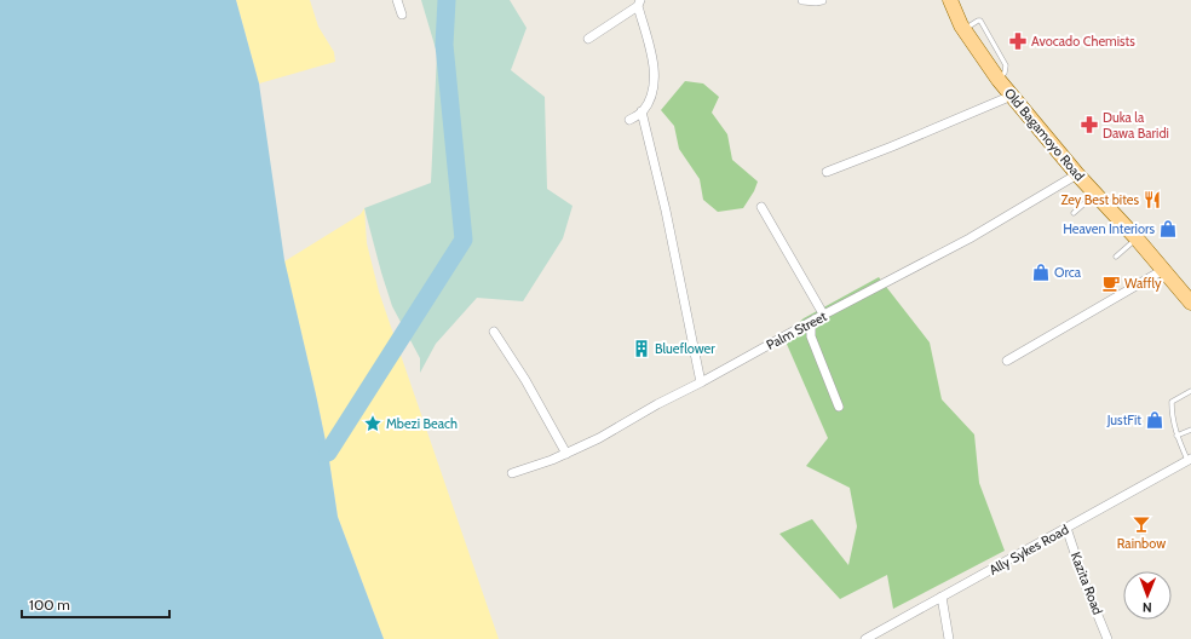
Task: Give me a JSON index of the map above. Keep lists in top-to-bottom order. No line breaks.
{"streets":{"main road":["Old Bagamoyo Road"],"street":["Palm Street","Ally Sykes Road","Kazita Road"]},"crossings":[["Old Bagamoyo Road","Palm Street"],["Ally Sykes Road","Kazita Road"]],"places":{"pharmacy":["Avocado Chemists","Duka la Dawa Baridi"],"restaurant":["Zey Best bites"],"shop":["Heaven Interiors","Orca","JustFit"],"cafe":["Waffly"],"building":["Blueflower"],"place":["Mbezi Beach"],"bar":["Rainbow"]},"scale_bar":"100 m","north":"bottom"}
